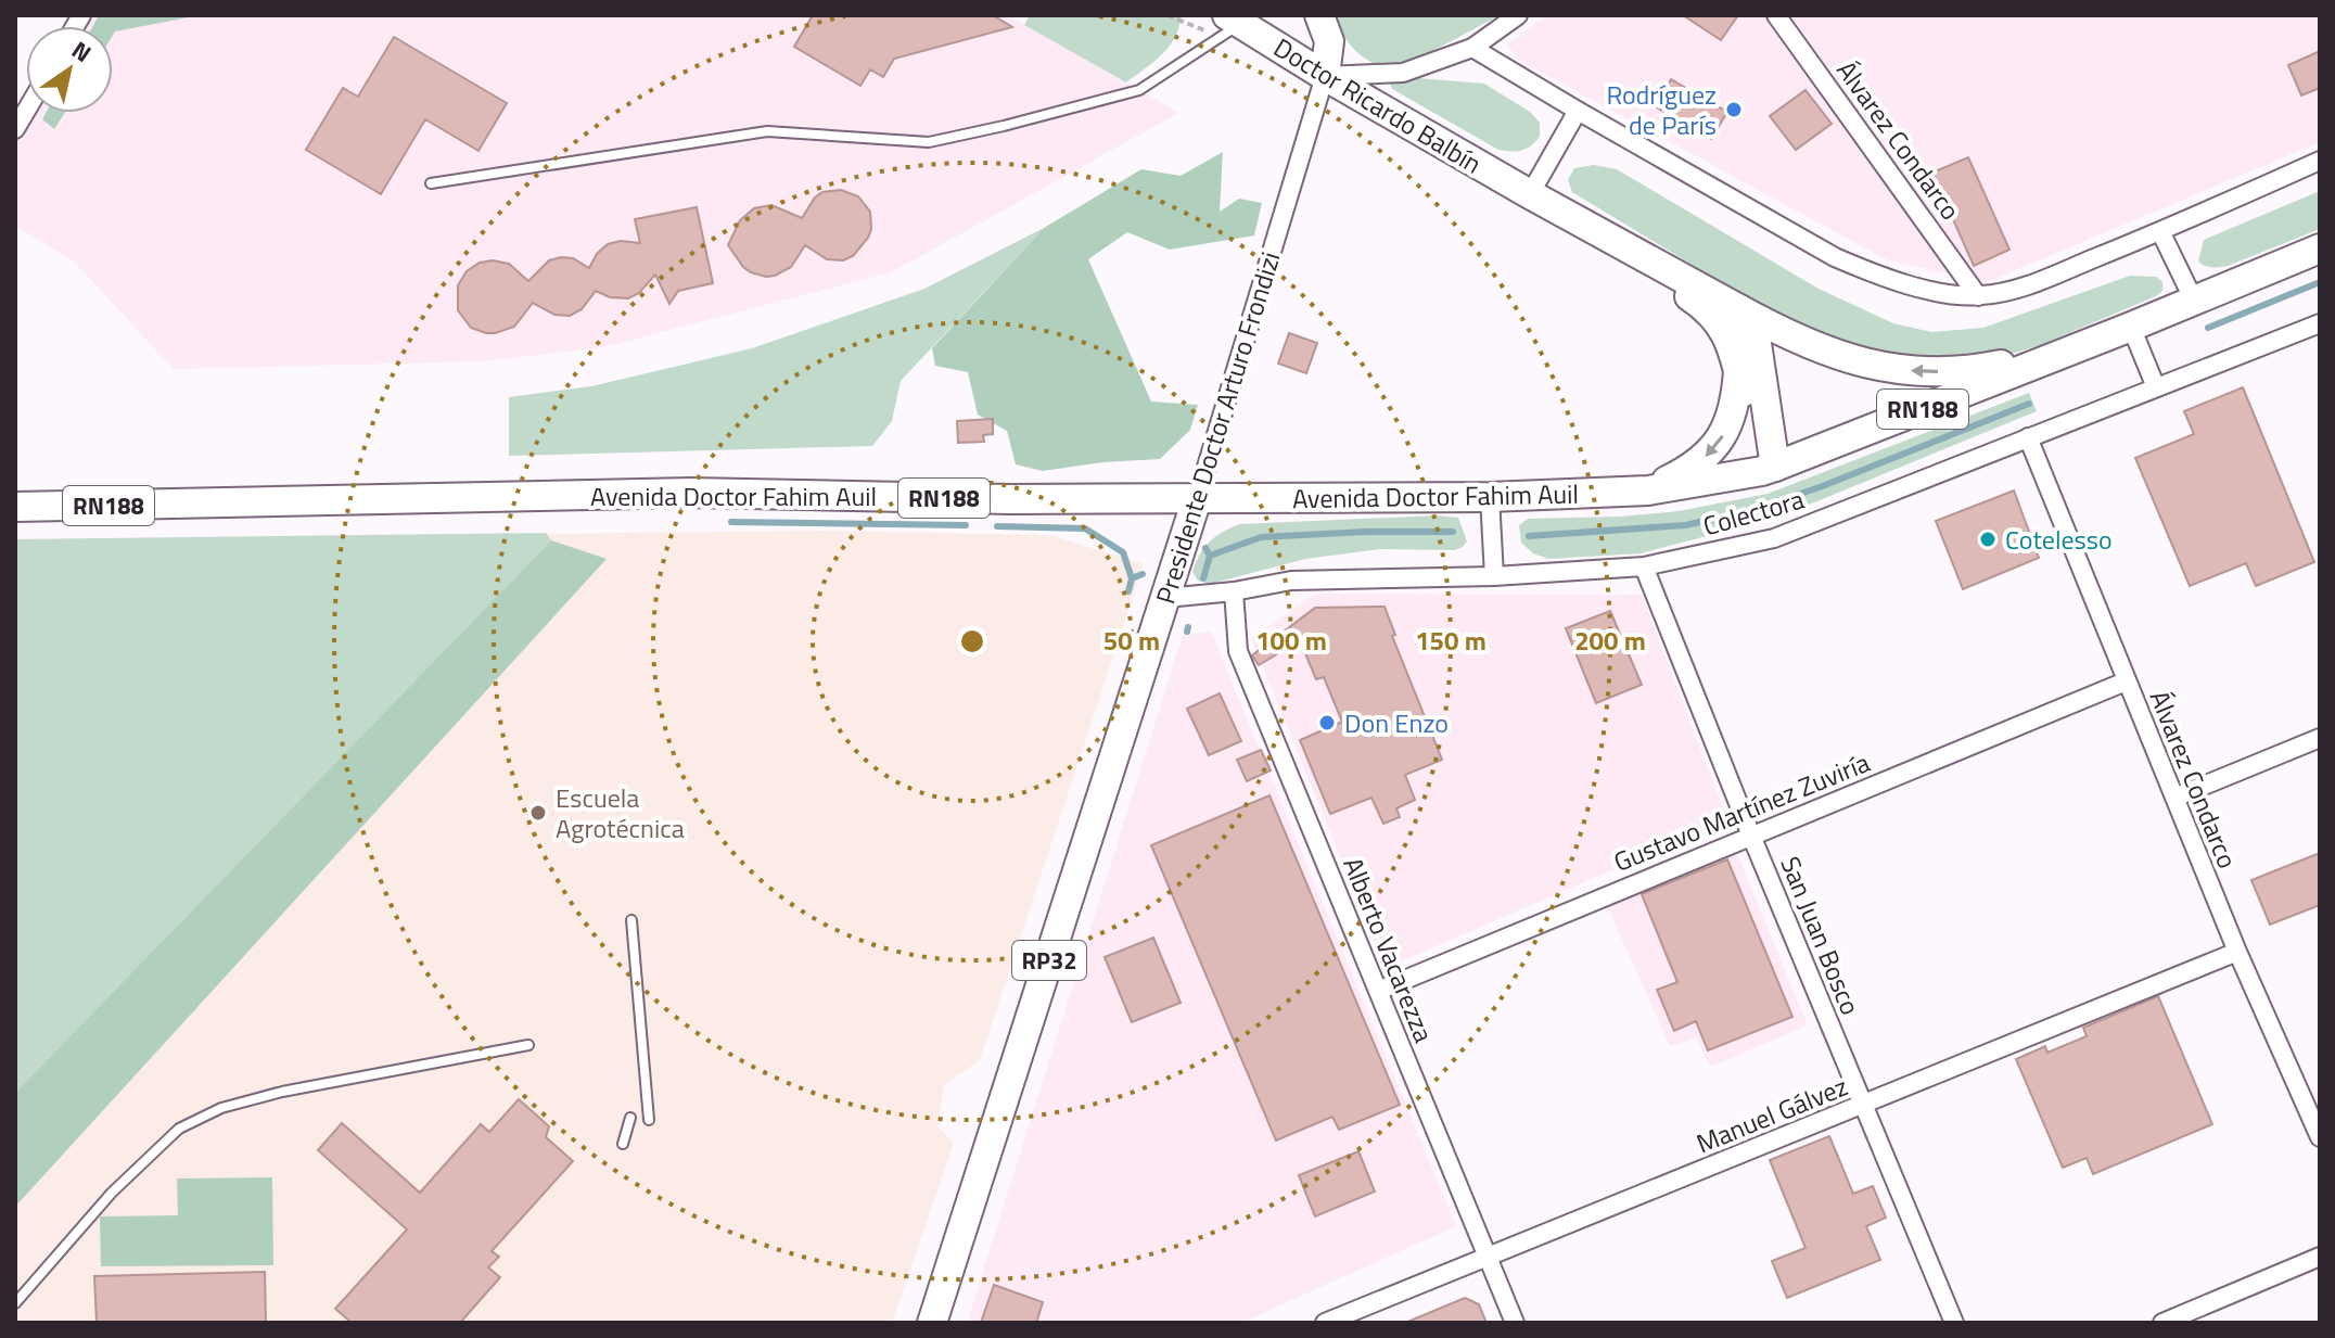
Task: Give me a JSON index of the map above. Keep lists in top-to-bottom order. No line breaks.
{"streets":{"main road":["Doctor Ricardo Balbín","RN188","Presidente Doctor Arturo Frondizi","Avenida Doctor Fahim Auil","RP32"],"street":["Álvarez Condarco","Colectora","Gustavo Martínez Zuviría","San Juan Bosco","Alberto Vacarezza","Manuel Gálvez"]},"crossings":[["Doctor Ricardo Balbín","RN188"],["Doctor Ricardo Balbín","Presidente Doctor Arturo Frondizi"],["Doctor Ricardo Balbín","Avenida Doctor Fahim Auil"],["Álvarez Condarco","Colectora"],["Álvarez Condarco","Gustavo Martínez Zuviría"],["Álvarez Condarco","Manuel Gálvez"],["RN188","Avenida Doctor Fahim Auil"],["Presidente Doctor Arturo Frondizi","Avenida Doctor Fahim Auil"],["Presidente Doctor Arturo Frondizi","Colectora"],["Colectora","San Juan Bosco"],["Colectora","Alberto Vacarezza"],["Gustavo Martínez Zuviría","San Juan Bosco"],["Gustavo Martínez Zuviría","Alberto Vacarezza"],["San Juan Bosco","Manuel Gálvez"],["Alberto Vacarezza","Manuel Gálvez"]],"places":["Rodríguez de París","Cotelesso","Don Enzo","Escuela Agrotécnica"],"north":"top right","rings":["50 m","100 m","150 m","200 m"]}
